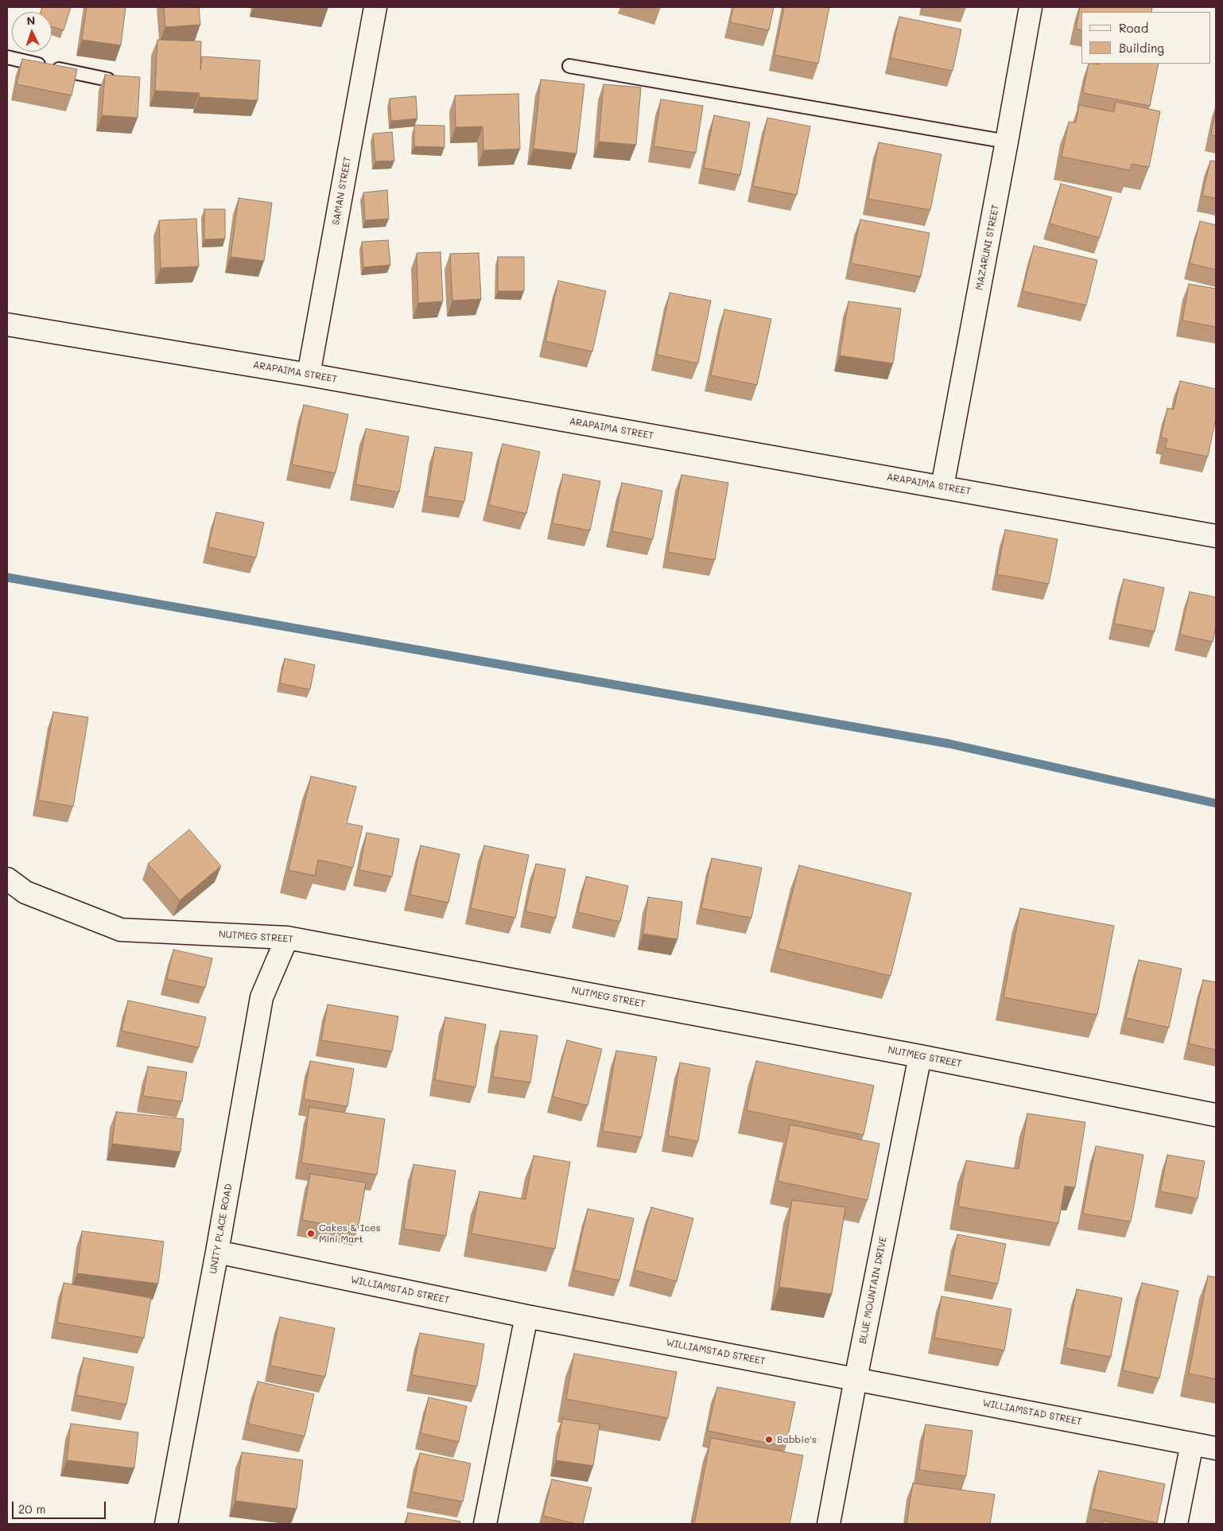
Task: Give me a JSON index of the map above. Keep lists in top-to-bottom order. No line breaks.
{"streets":{"street":["SAMAN STREET","MAZARUNI STREET","ARAPAIMA STREET","NUTMEG STREET","UNITY PLACE ROAD","WILLIAMSTAD STREET","BLUE MOUNTAIN DRIVE"]},"crossings":[["SAMAN STREET","ARAPAIMA STREET"],["MAZARUNI STREET","ARAPAIMA STREET"],["NUTMEG STREET","UNITY PLACE ROAD"],["NUTMEG STREET","BLUE MOUNTAIN DRIVE"],["UNITY PLACE ROAD","WILLIAMSTAD STREET"],["WILLIAMSTAD STREET","BLUE MOUNTAIN DRIVE"]],"places":["Cakes & Ices Mini Mart","Babbie's"],"legend":["Road","Building"],"scale_bar":"20 m","north":"top"}
